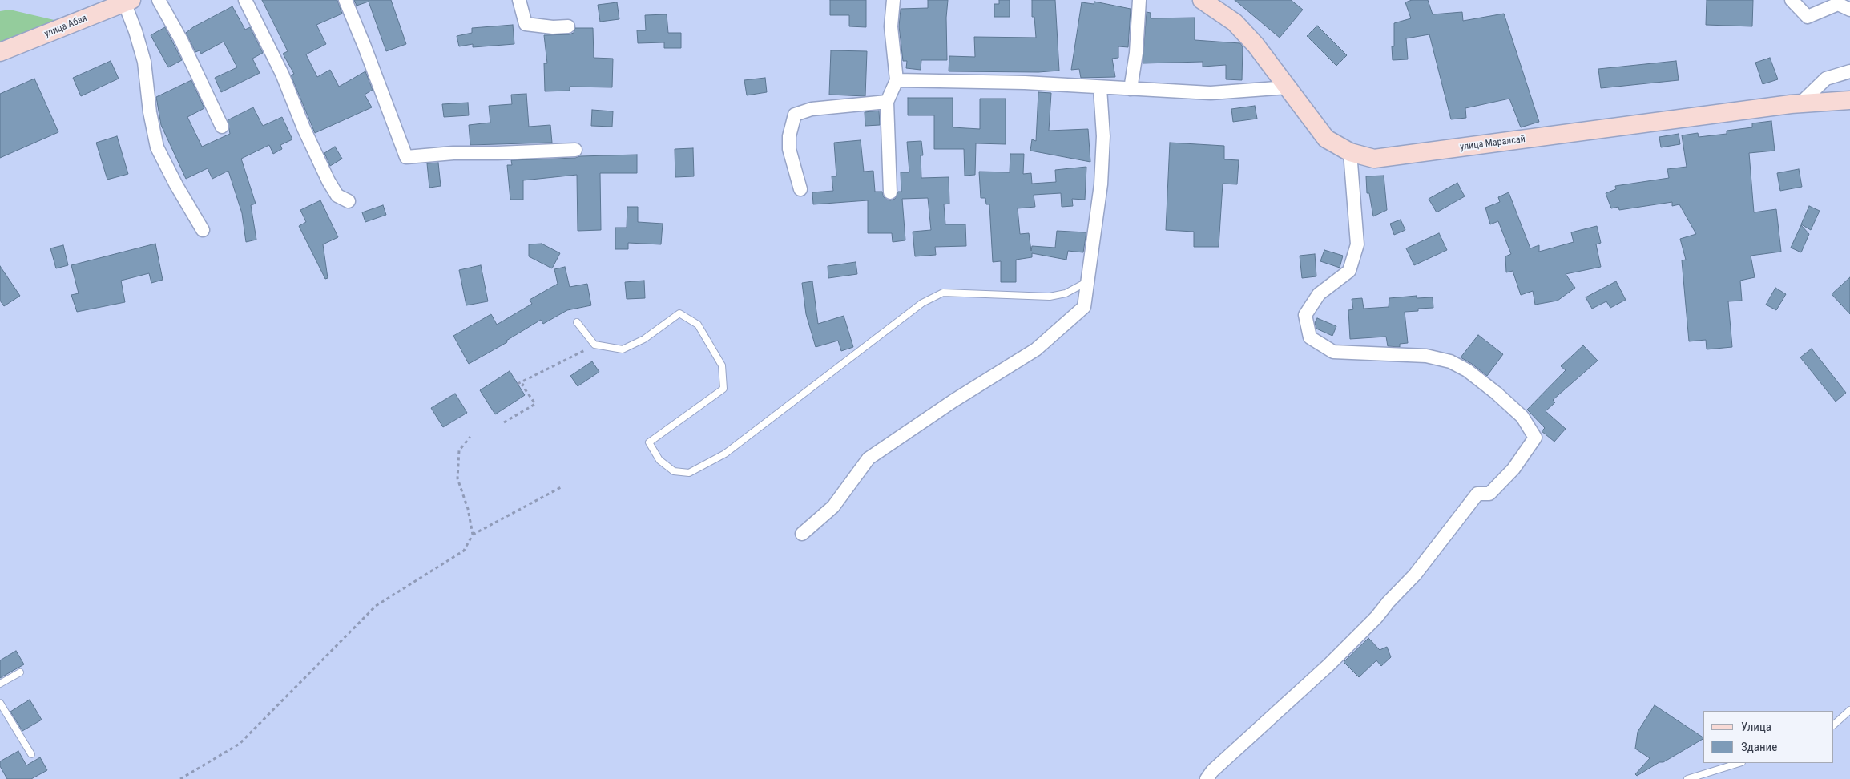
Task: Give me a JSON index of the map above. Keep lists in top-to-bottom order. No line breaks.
{"streets":{"street":["улица Абая","улица Маралсай"]},"legend":["Улица","Здание"]}
